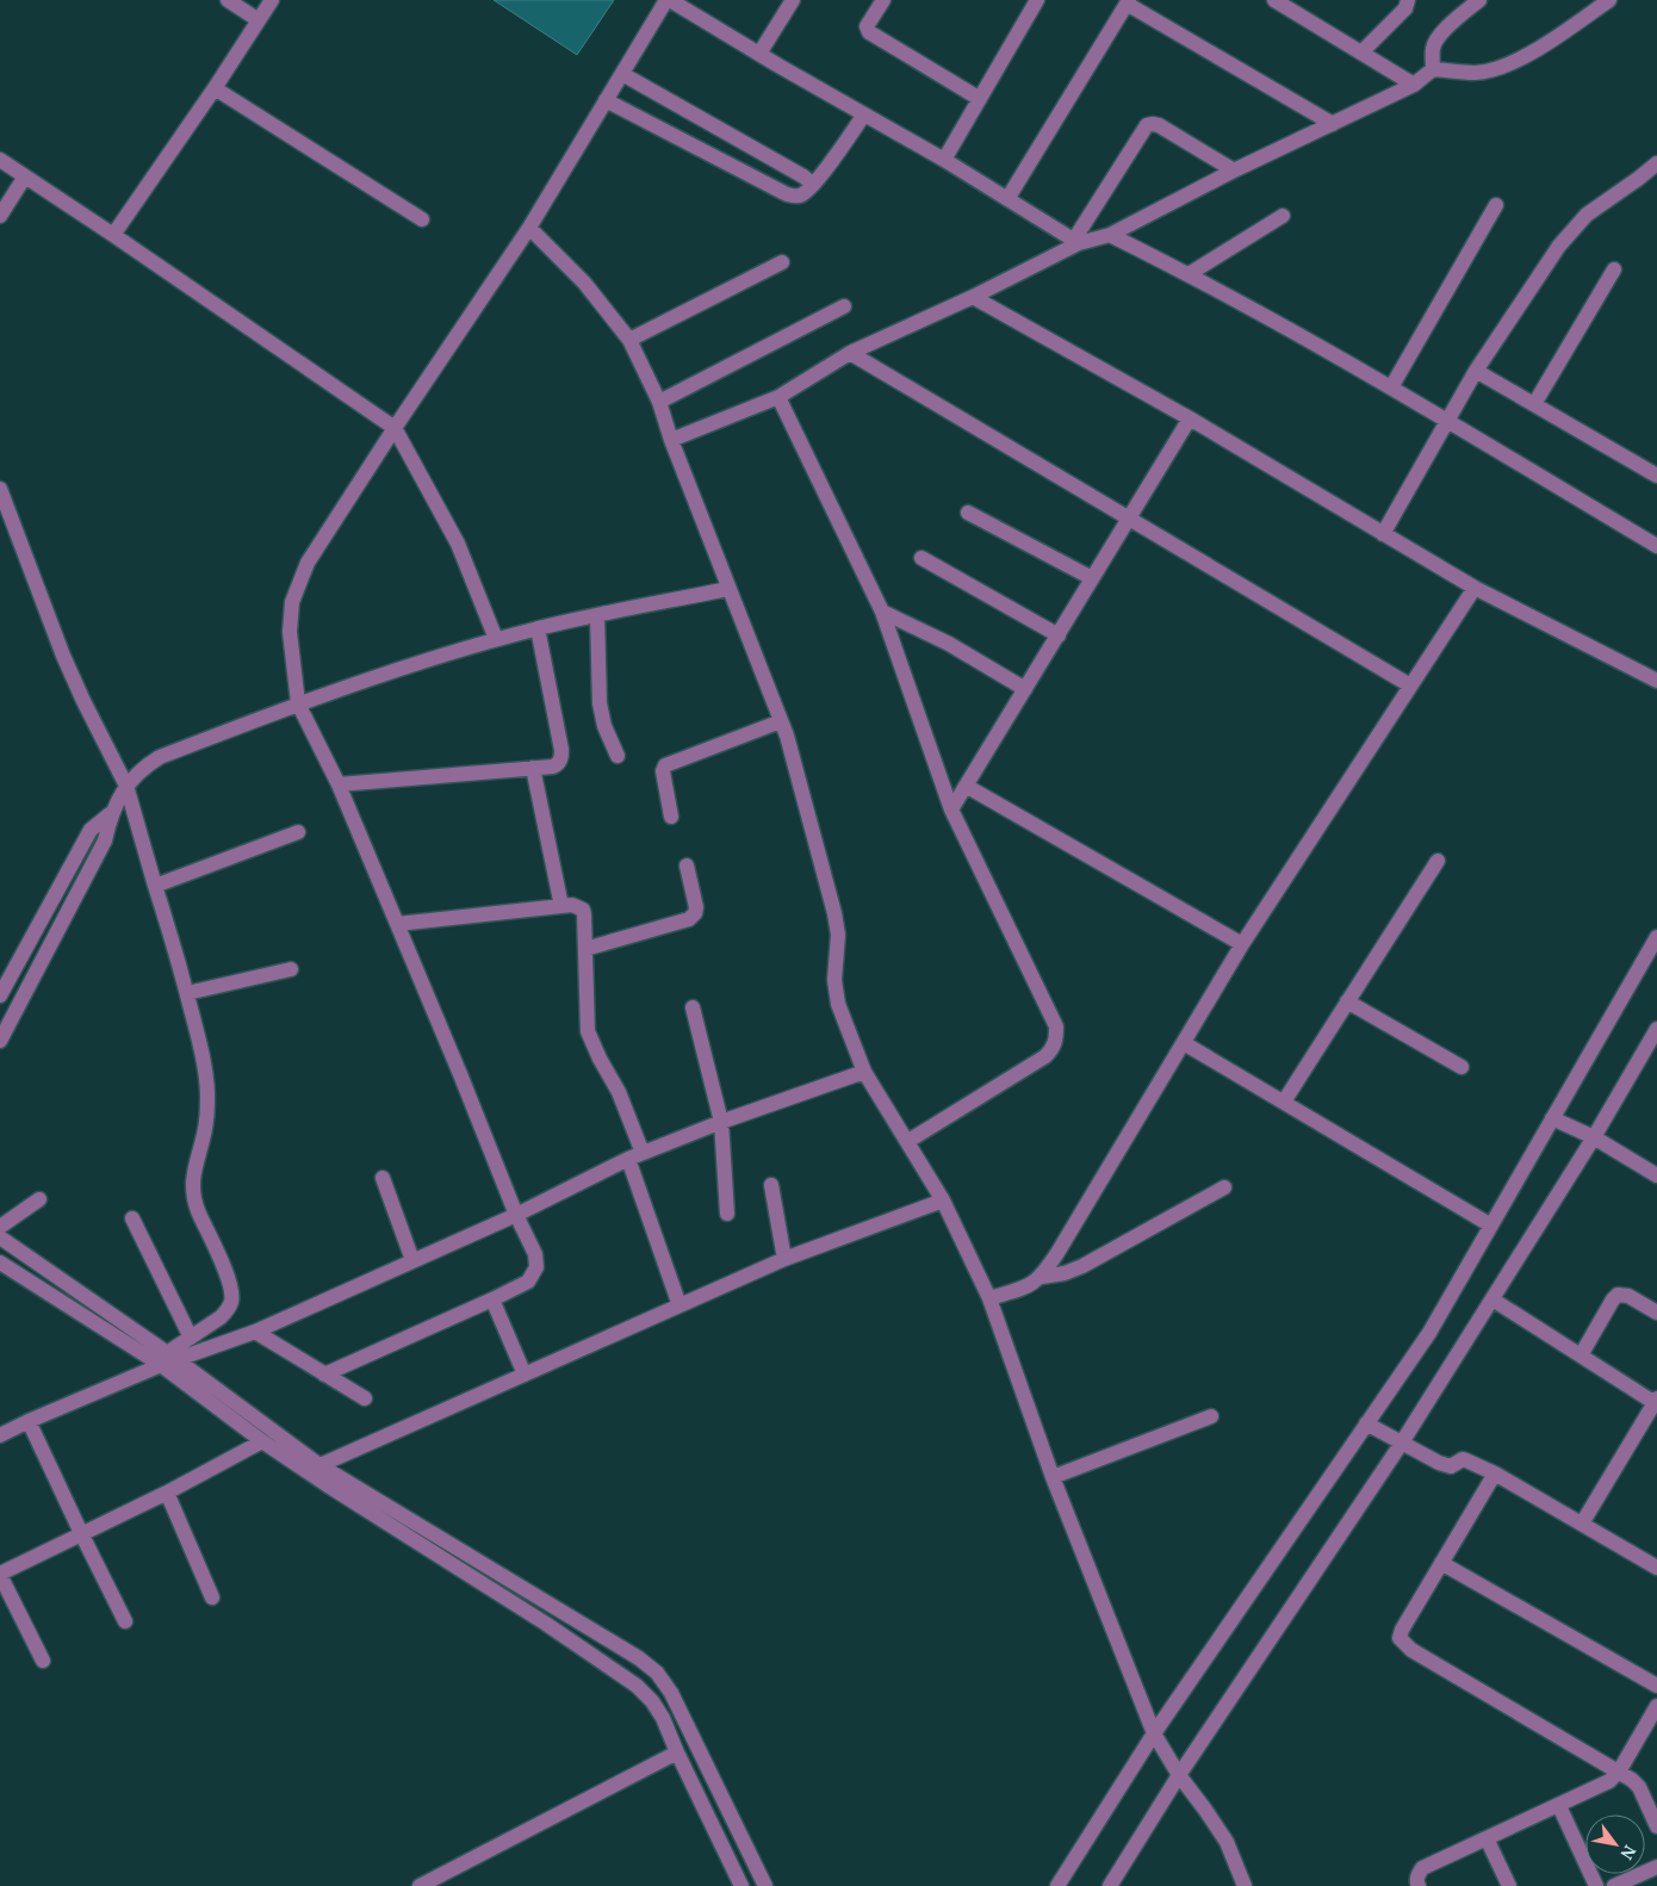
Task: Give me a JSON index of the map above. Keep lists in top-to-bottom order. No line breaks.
{"north":"bottom right"}
